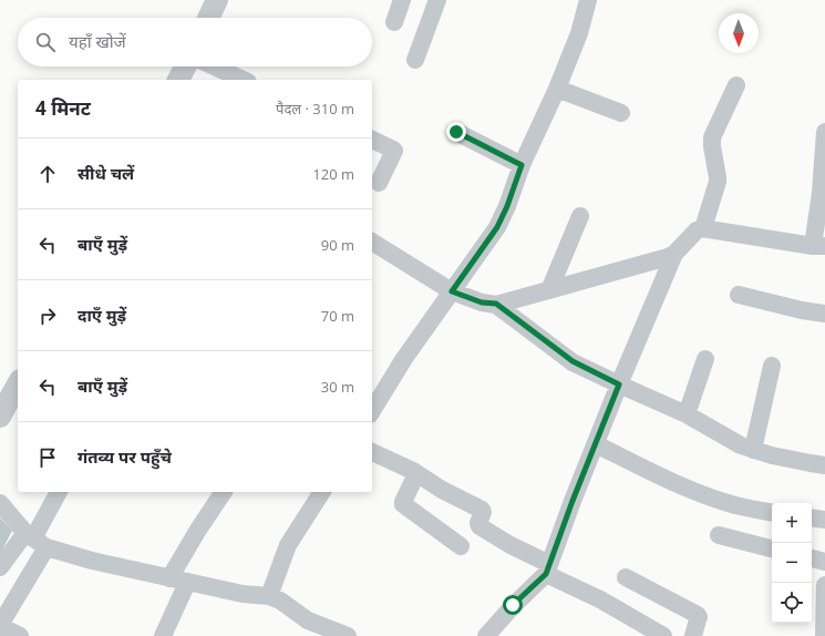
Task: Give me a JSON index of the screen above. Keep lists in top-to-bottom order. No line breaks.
{"north":"bottom","page":{"search":"यहाँ खोजें","heading":["4 मिनट","पैदल · 310 m"],"list":[["सीधे चलें","120 m"],["बाएँ मुड़ें","90 m"],["दाएँ मुड़ें","70 m"],["बाएँ मुड़ें","30 m"],"गंतव्य पर पहुँचे"],"map_buttons":["+","−"]}}
